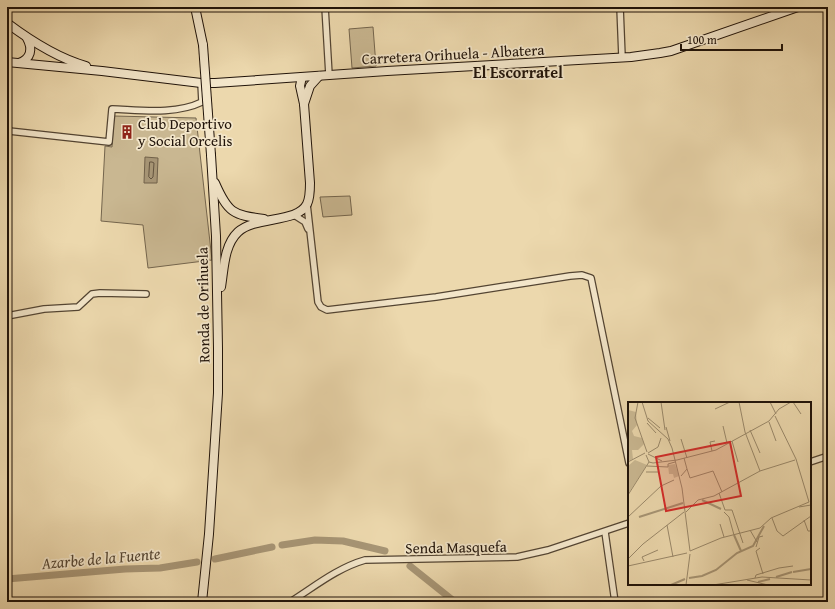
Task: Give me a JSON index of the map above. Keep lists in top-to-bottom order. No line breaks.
{"streets":{"main road":["Carretera Orihuela - Albatera","Ronda de Orihuela"],"street":["Senda Masquefa"]},"districts":["El Escorratel"],"water":["Azarbe de la Fuente"],"places":{"building":["Club Deportivo y Social Orcelis"]},"scale_bar":"100 m"}
